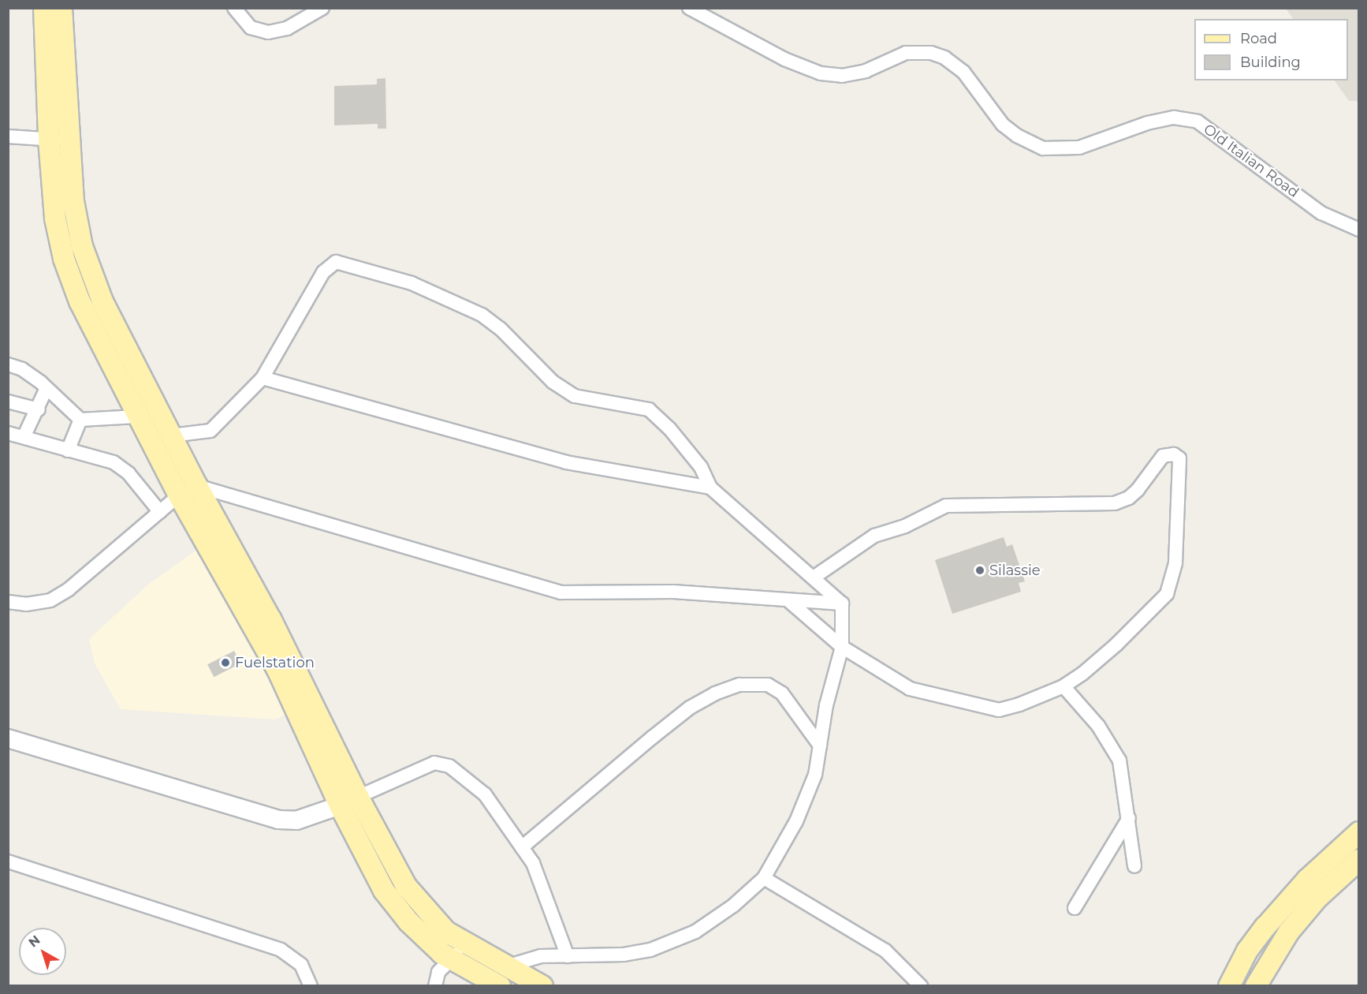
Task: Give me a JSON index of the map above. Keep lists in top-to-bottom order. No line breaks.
{"streets":{"street":["Old Italian Road"]},"places":["Silassie","Fuelstation"],"legend":["Road","Building"],"north":"top left"}
